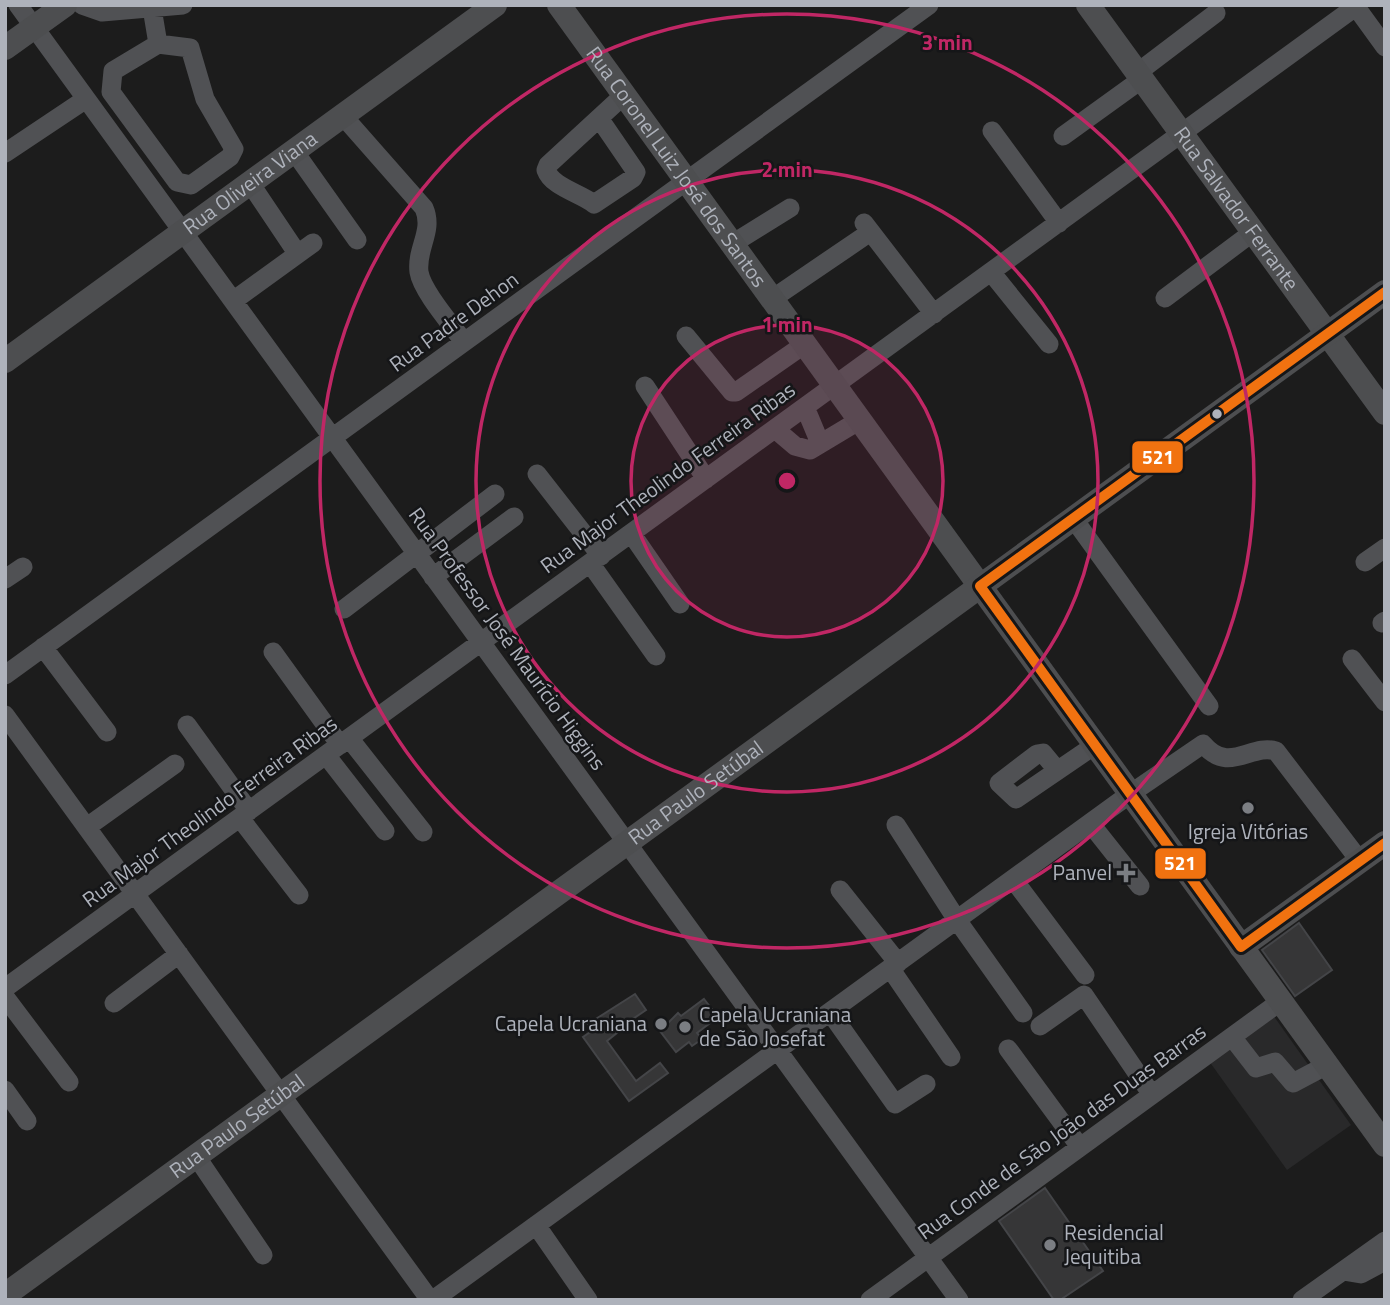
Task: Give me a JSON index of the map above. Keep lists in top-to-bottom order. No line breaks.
{"streets":{"main road":["Rua Coronel Luiz José dos Santos","Rua Oliveira Viana","Rua Salvador Ferrante","Rua Paulo Setúbal"],"street":["Rua Padre Dehon","Rua Major Theolindo Ferreira Ribas","Rua Professor José Maurício Higgins","Rua Conde de São João das Duas Barras"]},"crossings":[["Rua Coronel Luiz José dos Santos","Rua Padre Dehon"],["Rua Coronel Luiz José dos Santos","Rua Major Theolindo Ferreira Ribas"],["Rua Coronel Luiz José dos Santos","Rua Paulo Setúbal"],["Rua Coronel Luiz José dos Santos","Rua Conde de São João das Duas Barras"],["Rua Oliveira Viana","Rua Professor José Maurício Higgins"],["Rua Salvador Ferrante","Rua Major Theolindo Ferreira Ribas"],["Rua Salvador Ferrante","Rua Paulo Setúbal"],["Rua Padre Dehon","Rua Professor José Maurício Higgins"],["Rua Major Theolindo Ferreira Ribas","Rua Professor José Maurício Higgins"],["Rua Professor José Maurício Higgins","Rua Paulo Setúbal"],["Rua Professor José Maurício Higgins","Rua Conde de São João das Duas Barras"]],"places":{"other":["Igreja Vitórias","Capela Ucraniana","Capela Ucraniana de São Josefat","Residencial Jequitiba"],"health":["Panvel"]},"lines":["transit line 521"],"rings":["3 min","2 min","1 min"]}
